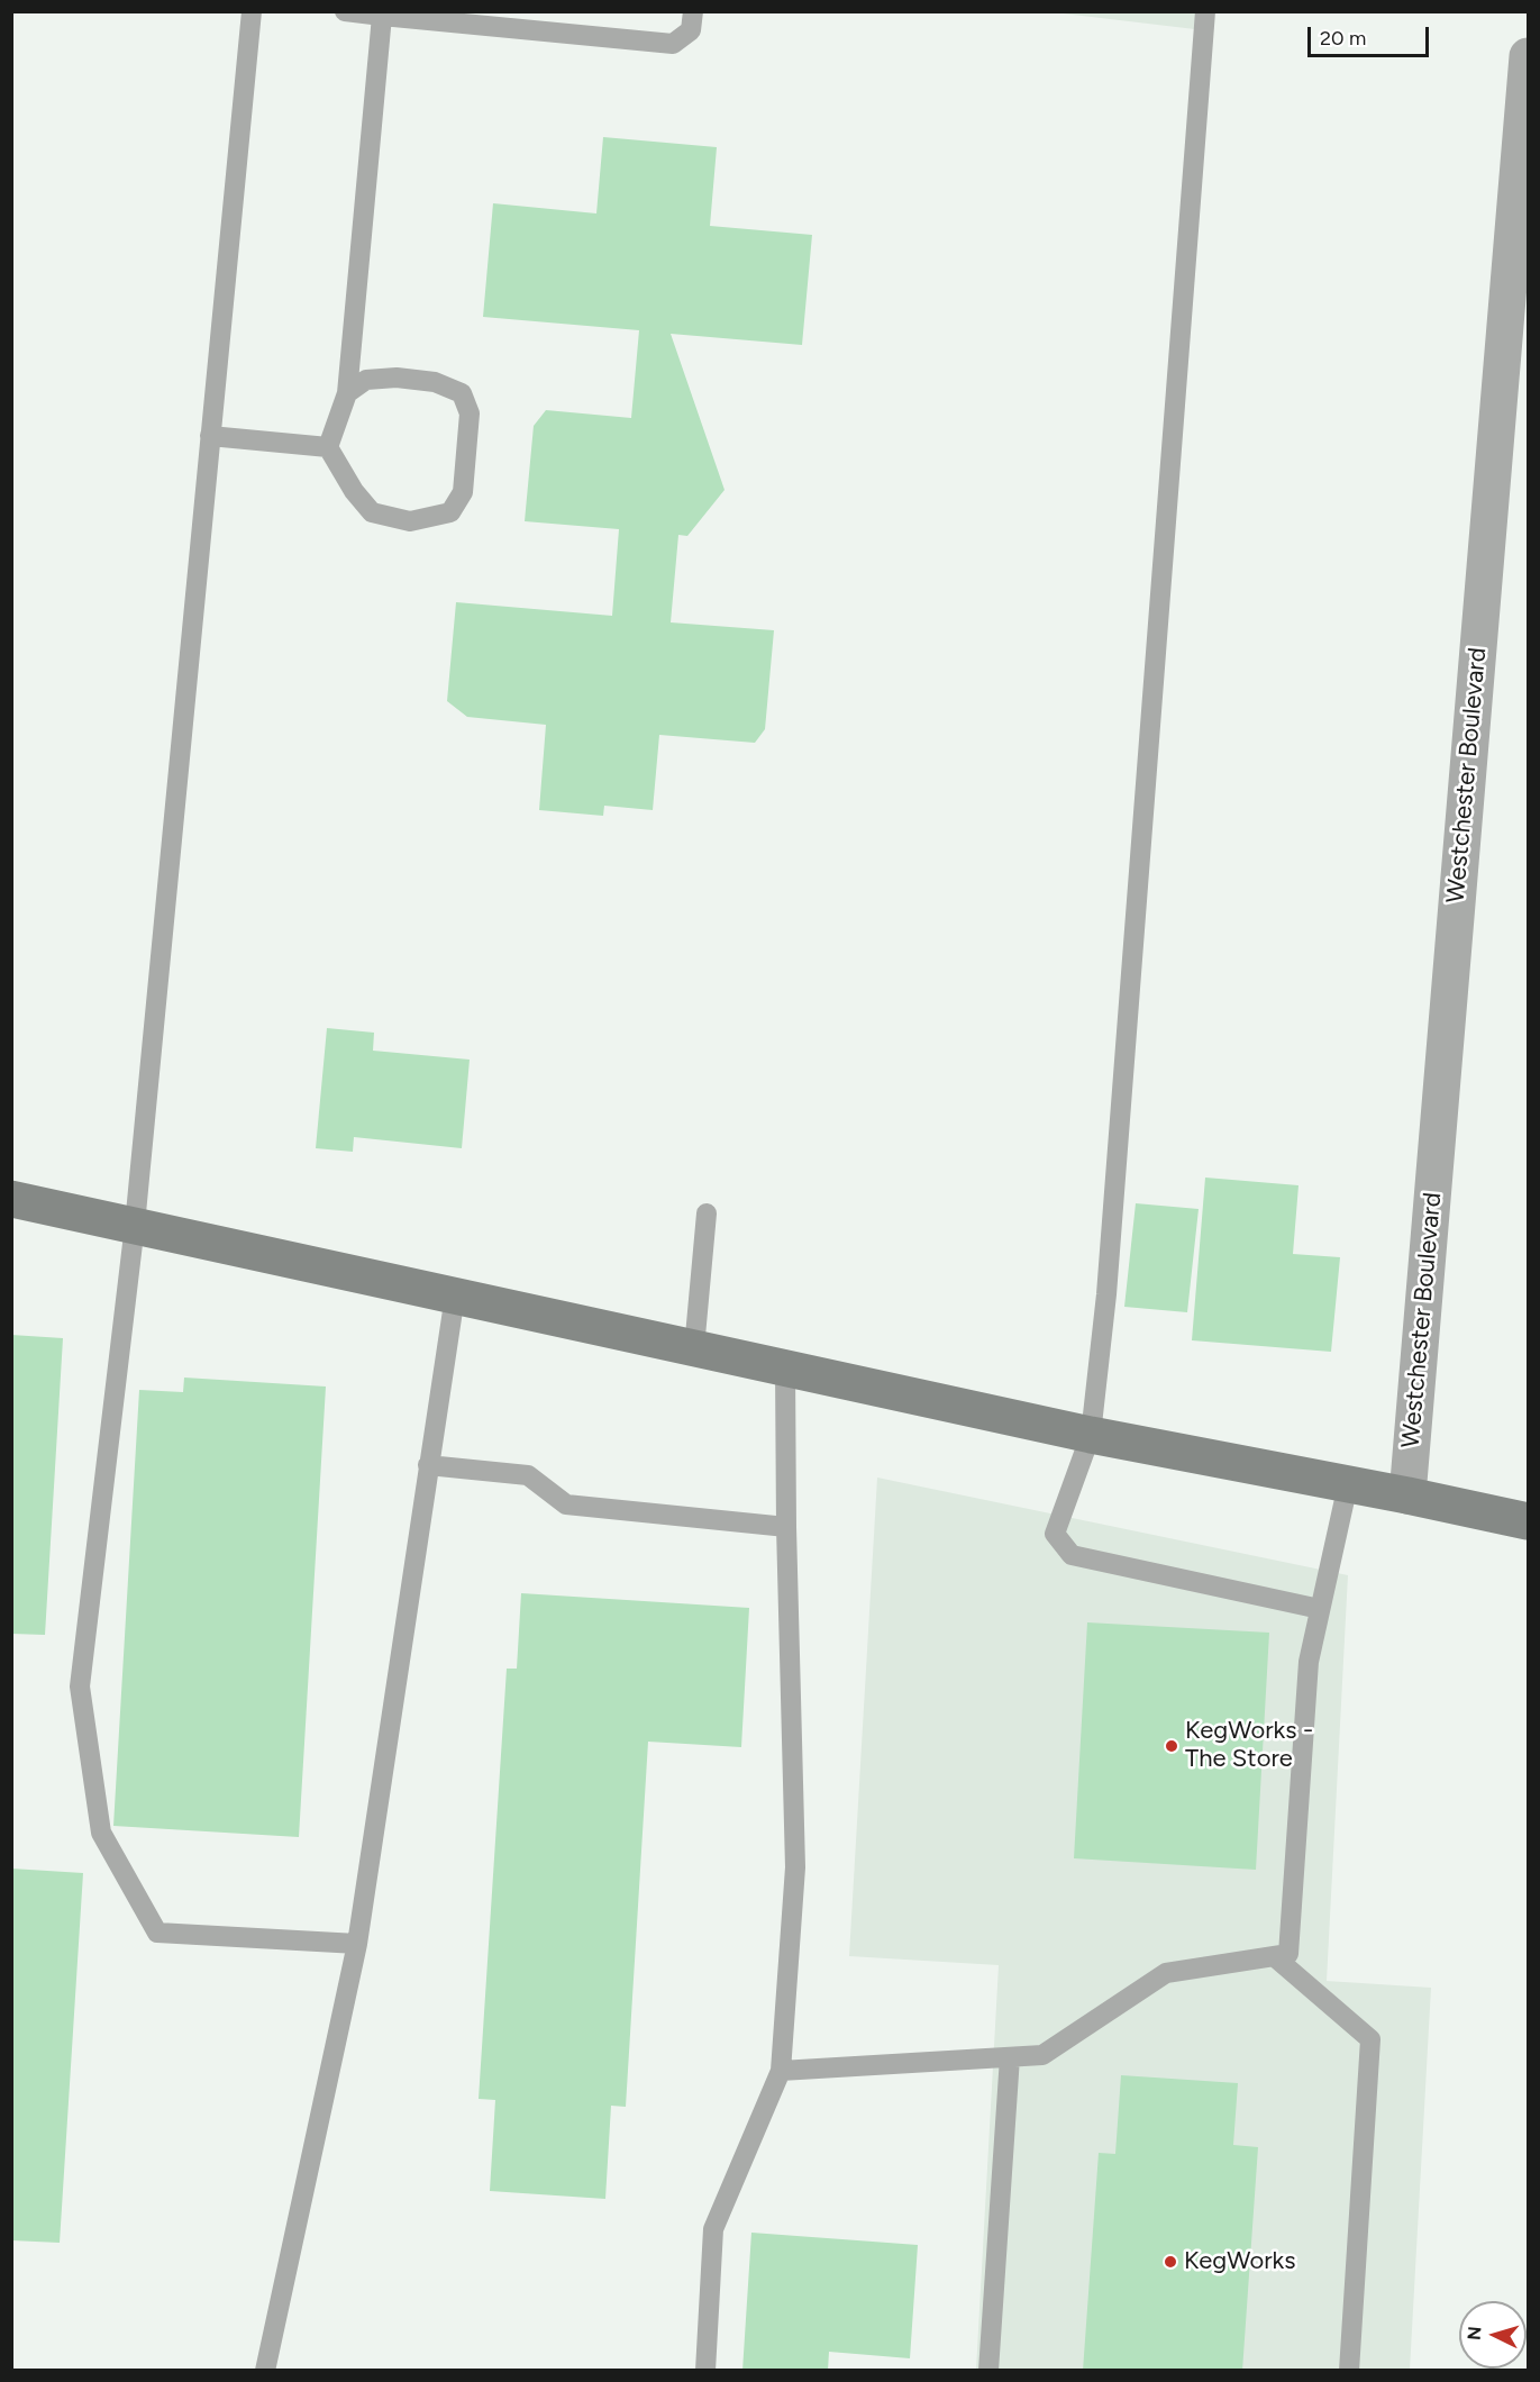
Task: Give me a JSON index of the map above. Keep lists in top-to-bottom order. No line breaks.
{"streets":{"street":["Westchester Boulevard"]},"places":["KegWorks - The Store","KegWorks"],"scale_bar":"20 m","north":"left"}
